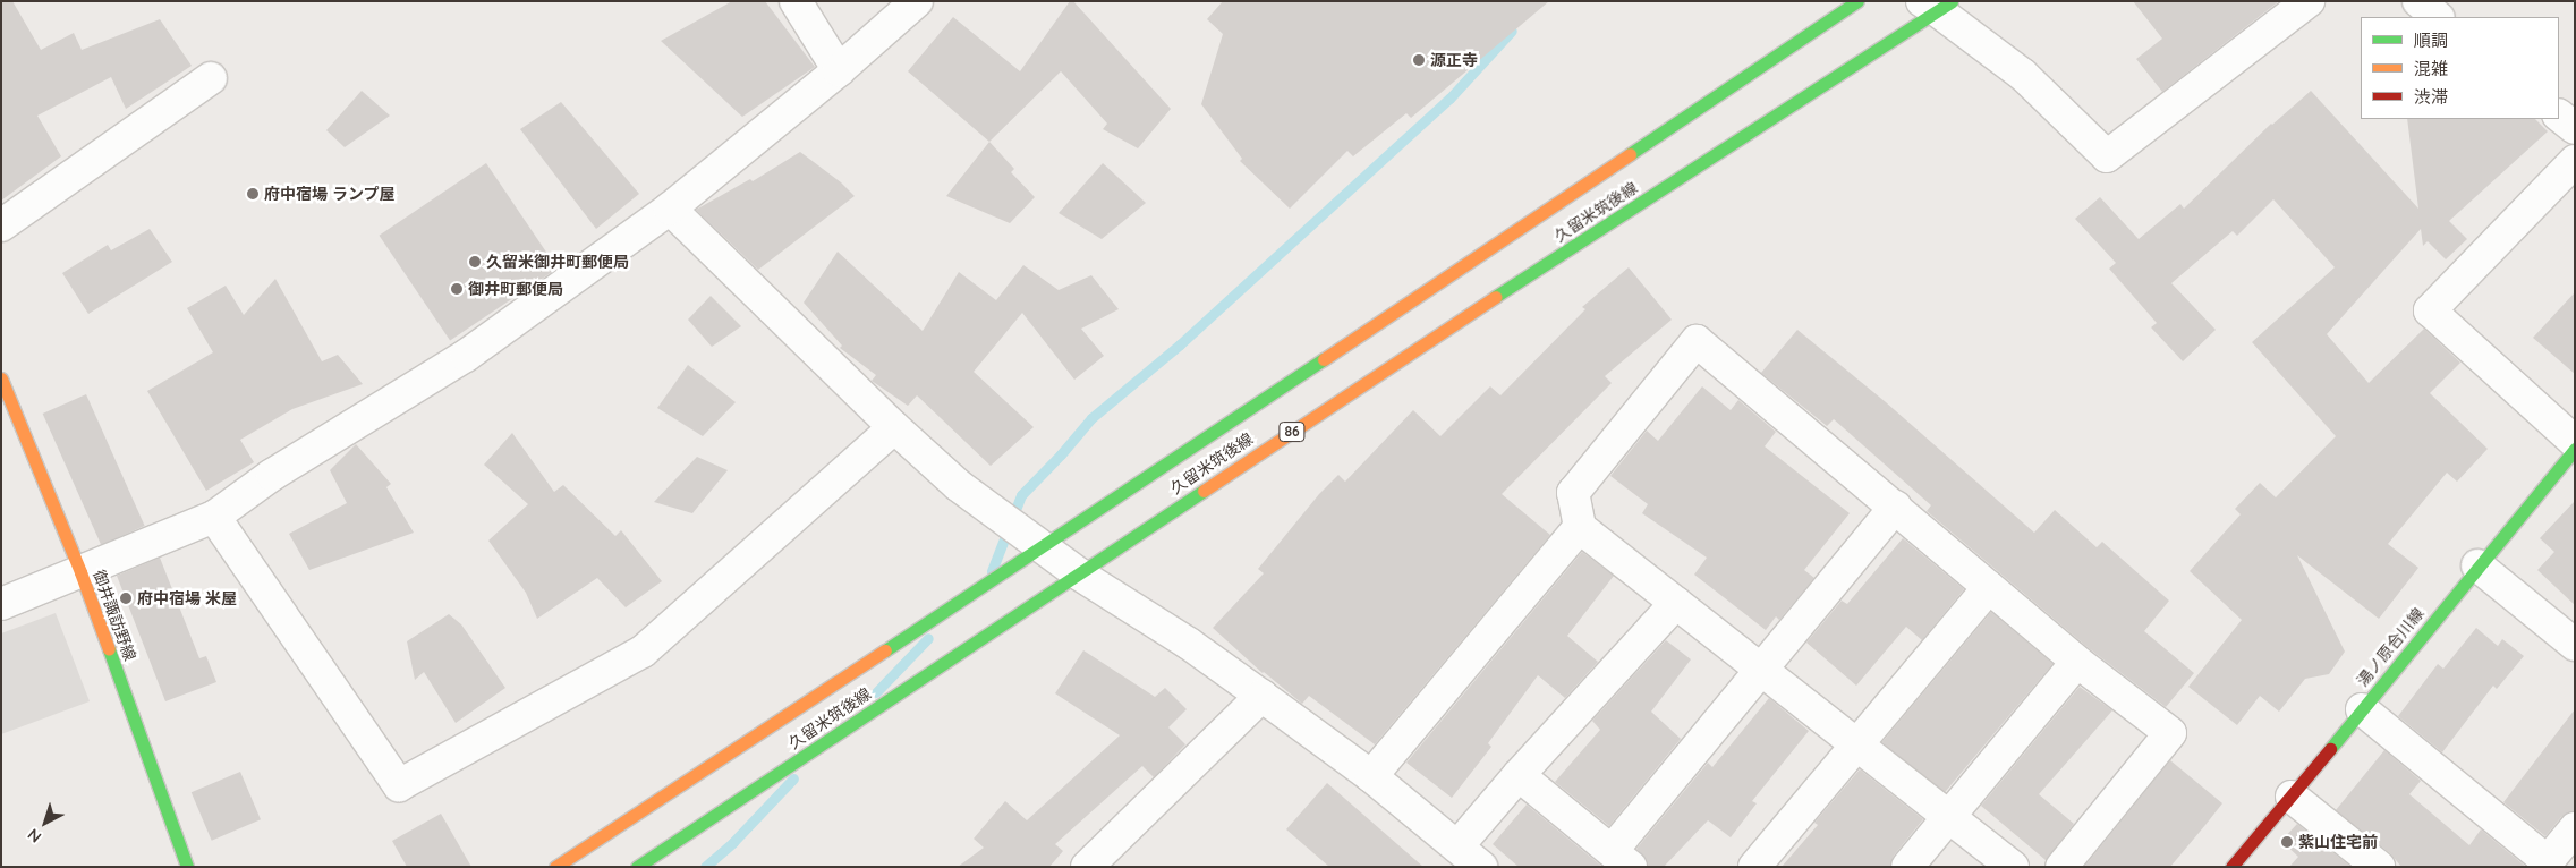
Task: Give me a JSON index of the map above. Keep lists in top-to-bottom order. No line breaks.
{"streets":{"main road":["久留米筑後線","86","御井諏訪野線","湯ノ原合川線"]},"places":["源正寺","府中宿場 ランプ屋","久留米御井町郵便局","御井町郵便局","府中宿場 米屋","紫山住宅前"],"legend":["順調","混雑","渋滞"],"north":"bottom left"}
